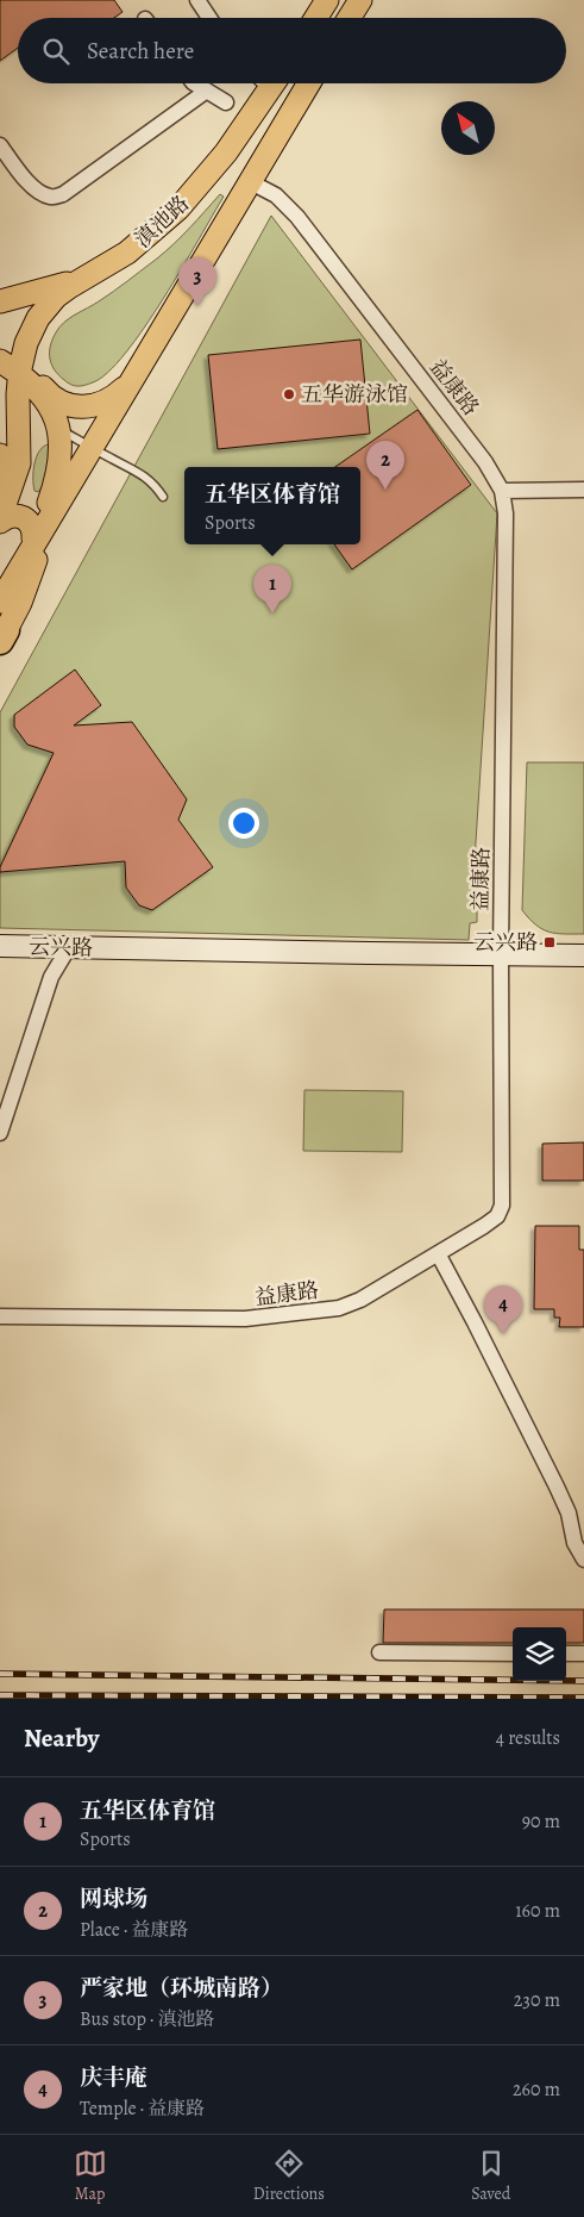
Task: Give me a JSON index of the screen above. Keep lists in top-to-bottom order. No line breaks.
{"streets":{"main road":["滇池路"],"street":["益康路","云兴路"]},"crossings":[["益康路","云兴路"]],"places":{"other":["五华游泳馆"],"transit":["云兴路"]},"north":"top left","page":{"search":"Search here","pins":["3","2","1","4"],"popup":["五华区体育馆","Sports"],"heading":["Nearby","4 results"],"list":[{"mark":"1","name":"五华区体育馆","note":"Sports","value":"90 m"},{"mark":"2","name":"网球场","note":"Place · 益康路","value":"160 m"},{"mark":"3","name":"严家地（环城南路）","note":"Bus stop · 滇池路","value":"230 m"},{"mark":"4","name":"庆丰庵","note":"Temple · 益康路","value":"260 m"}],"nav":["Map","Directions","Saved"]}}
